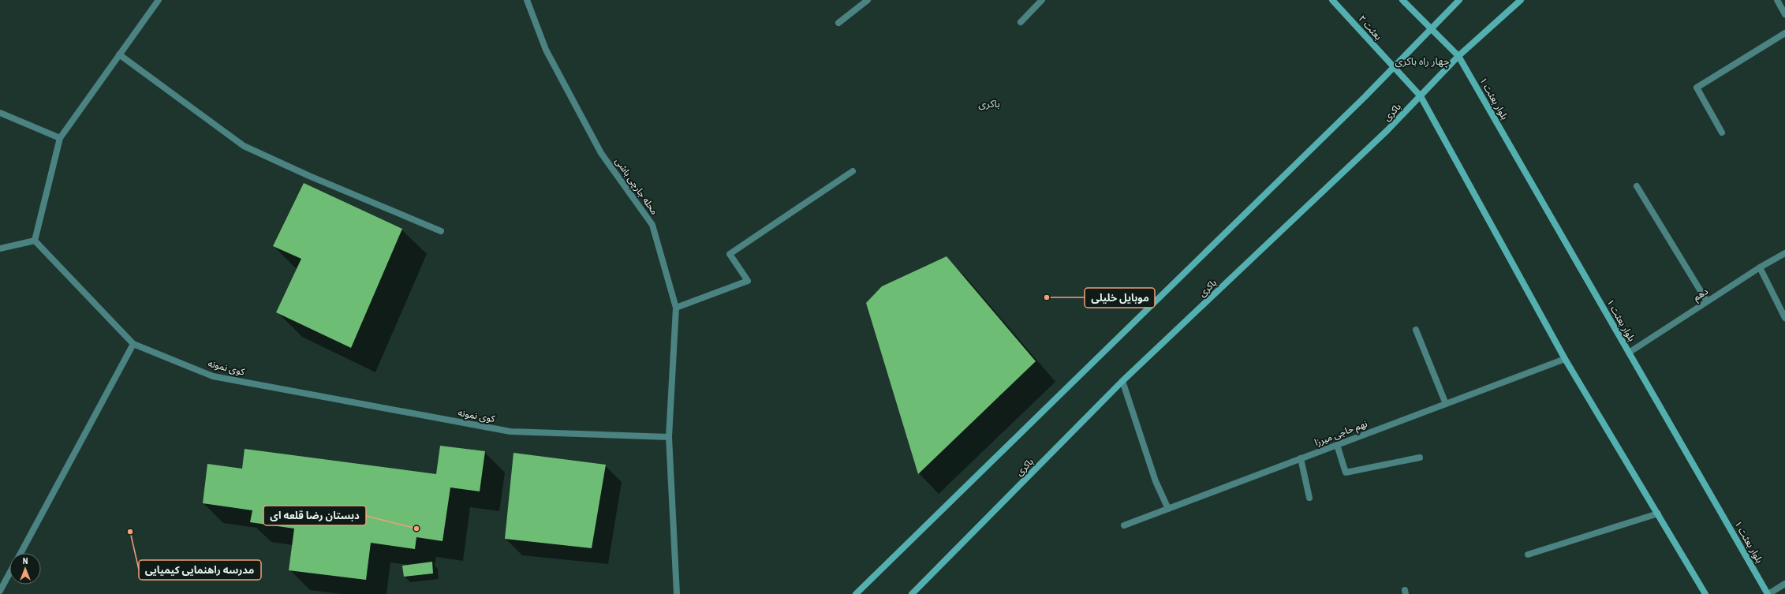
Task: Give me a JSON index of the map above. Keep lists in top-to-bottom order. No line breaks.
{"streets":{"main road":["بعثت ۲","بلوار بعثت ۱","باکری"],"street":["محله جارچی باشی","دهم","کوی نمونه","نهم حاجی میرزا"]},"crossings":[["بعثت ۲","باکری"],["بلوار بعثت ۱","باکری"],["بلوار بعثت ۱","دهم"],["محله جارچی باشی","کوی نمونه"]],"districts":["چهار راه باکری","باکری"],"places":["موبایل خلیلی","دبستان رضا قلعه ای","مدرسه راهنمایی کیمیایی"],"north":"top"}
